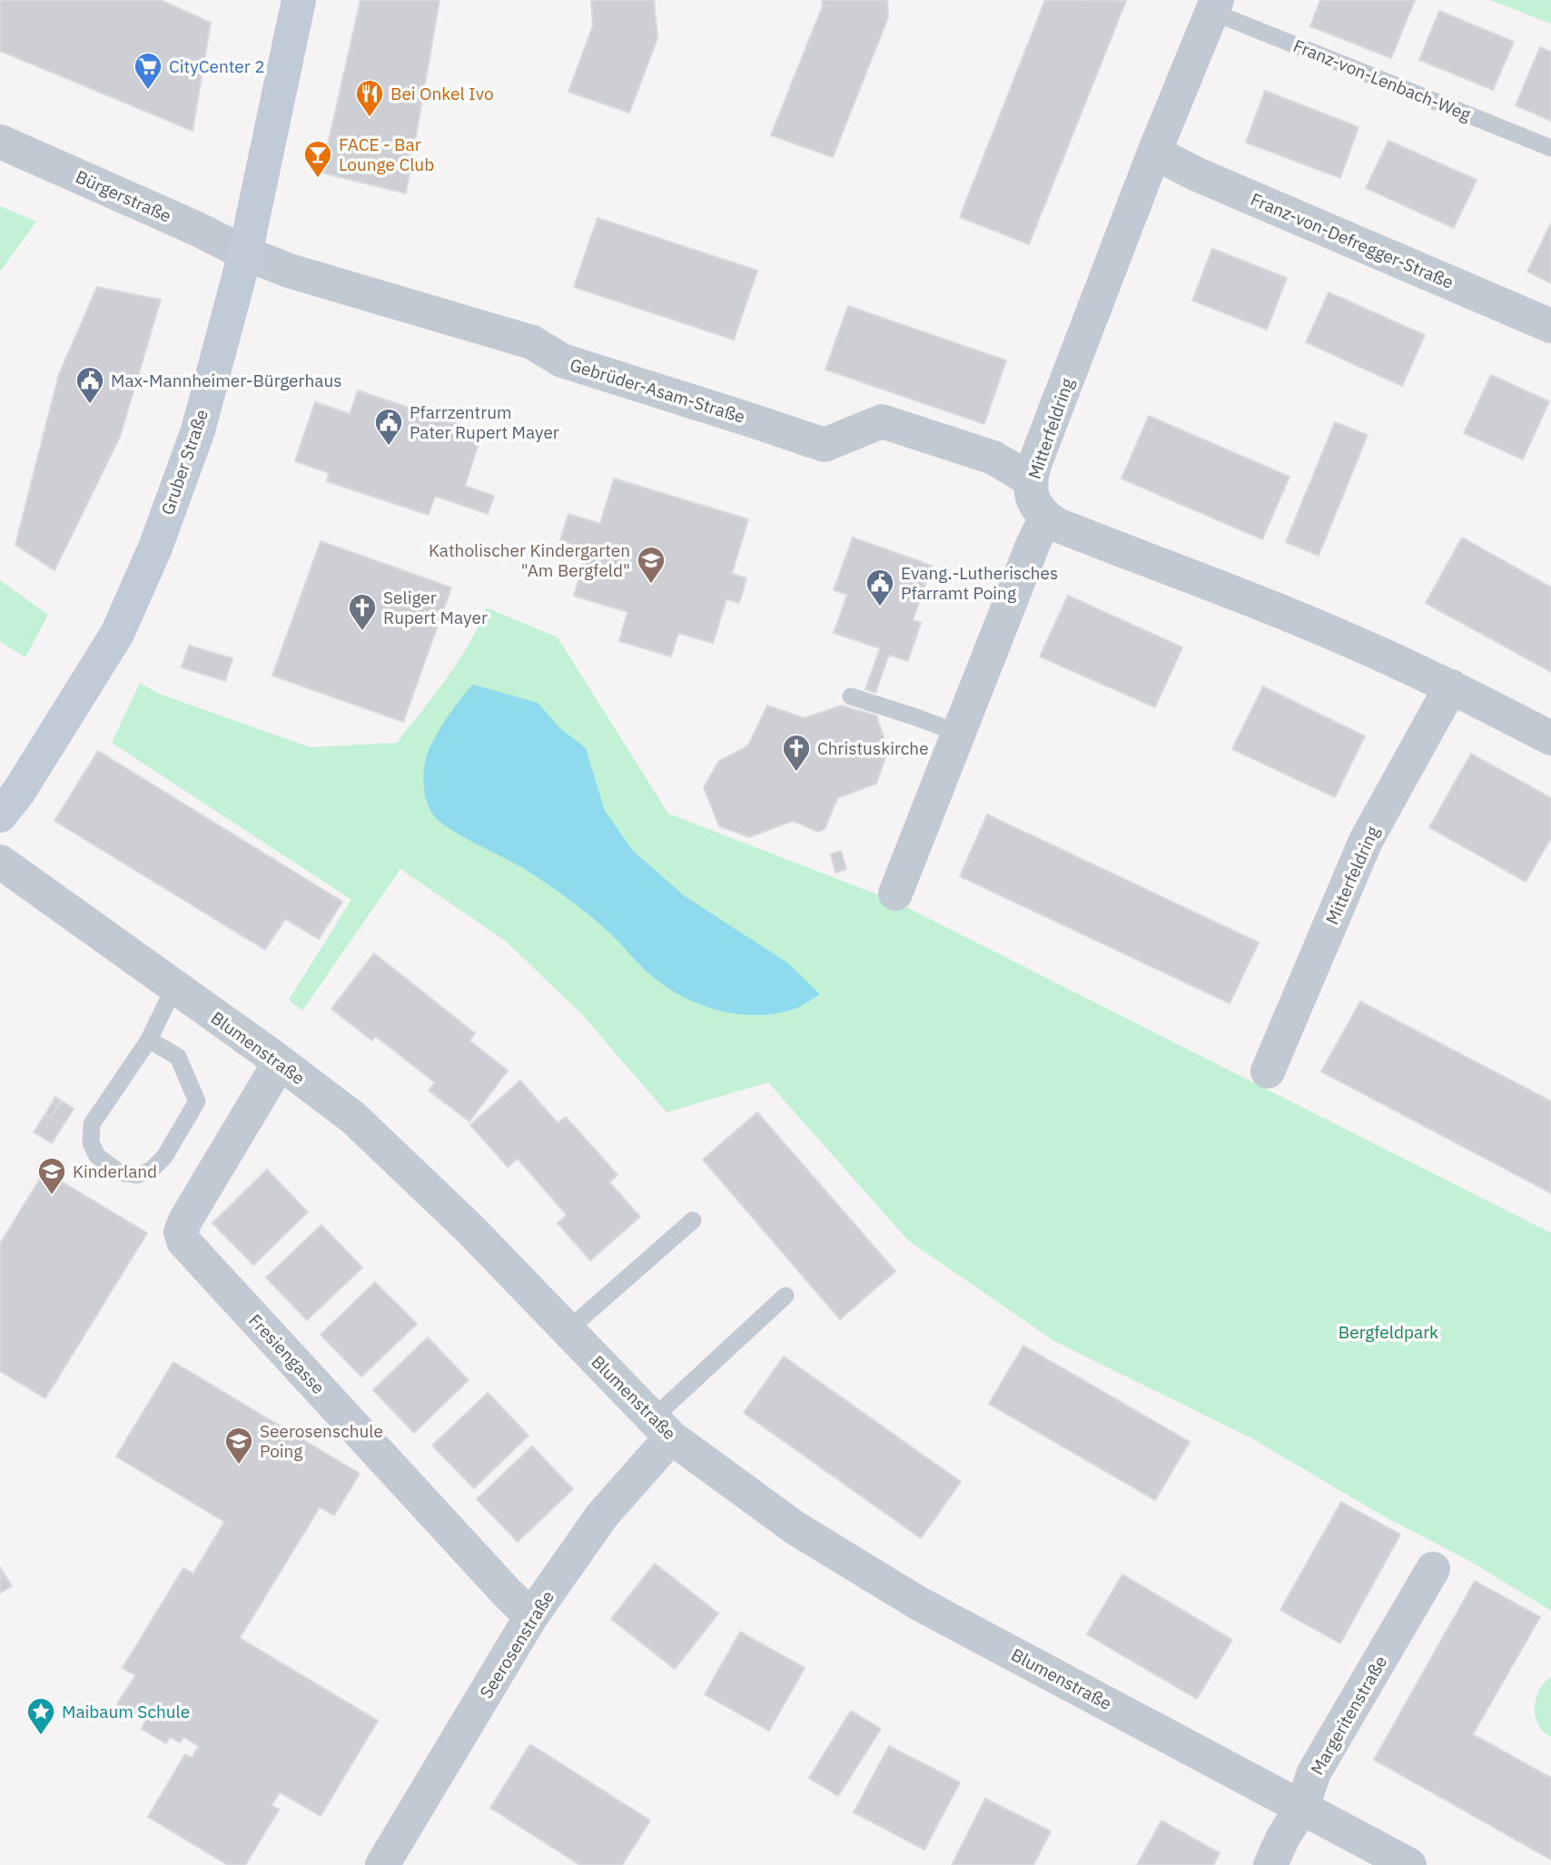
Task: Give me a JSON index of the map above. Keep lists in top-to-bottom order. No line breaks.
{"streets":{"street":["Bürgerstraße","Franz-von-Defregger-Straße","Gebrüder-Asam-Straße","Mitterfeldring","Gruber Straße","Blumenstraße","Fresiengasse","Seerosenstraße","Margeritenstraße"],"lane":["Franz-von-Lenbach-Weg"]},"crossings":[["Franz-von-Lenbach-Weg","Mitterfeldring"],["Bürgerstraße","Gebrüder-Asam-Straße"],["Bürgerstraße","Gruber Straße"],["Franz-von-Defregger-Straße","Mitterfeldring"],["Gebrüder-Asam-Straße","Mitterfeldring"],["Gebrüder-Asam-Straße","Gruber Straße"],["Blumenstraße","Fresiengasse"],["Blumenstraße","Seerosenstraße"],["Blumenstraße","Margeritenstraße"],["Fresiengasse","Seerosenstraße"]],"parks":["Bergfeldpark"],"places":{"supermarket":["CityCenter 2"],"restaurant":["Bei Onkel Ivo"],"bar":["FACE - Bar Lounge Club"],"public building":["Max-Mannheimer-Bürgerhaus","Pfarrzentrum Pater Rupert Mayer","Evang.-Lutherisches Pfarramt Poing"],"school or university":["Katholischer Kindergarten \"Am Bergfeld\"","Kinderland","Seerosenschule Poing"],"church":["Seliger Rupert Mayer","Christuskirche"],"place":["Maibaum Schule"]}}
